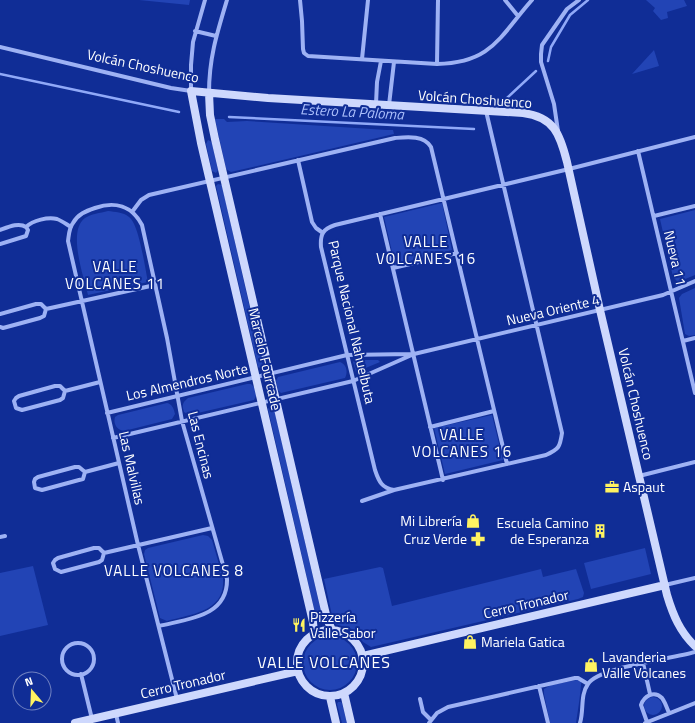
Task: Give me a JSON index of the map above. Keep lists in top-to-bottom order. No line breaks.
{"streets":{"street":["Volcán Choshuenco","Nueva 11","Nueva Oriente 4","Parque Nacional Nahuelbuta","Marcelo Fourcade","Los Almendros Norte","Las Encinas","Las Malvillas","Cerro Tronador"]},"crossings":[["Volcán Choshuenco","Nueva Oriente 4"],["Volcán Choshuenco","Parque Nacional Nahuelbuta"],["Volcán Choshuenco","Marcelo Fourcade"],["Volcán Choshuenco","Cerro Tronador"],["Nueva 11","Nueva Oriente 4"],["Nueva 11","Parque Nacional Nahuelbuta"],["Nueva Oriente 4","Los Almendros Norte"],["Parque Nacional Nahuelbuta","Los Almendros Norte"],["Marcelo Fourcade","Los Almendros Norte"],["Marcelo Fourcade","Cerro Tronador"],["Los Almendros Norte","Las Encinas"],["Los Almendros Norte","Las Malvillas"],["Las Encinas","Las Malvillas"],["Las Malvillas","Cerro Tronador"]],"districts":["VALLE VOLCANES 16","VALLE VOLCANES 11","VALLE VOLCANES 16","VALLE VOLCANES 8","VALLE VOLCANES"],"water":["Estero La Paloma"],"places":{"office":["Aspaut"],"shop":["Mi Librería","Mariela Gatica","Lavanderia Valle Volcanes"],"building":["Escuela Camino de Esperanza"],"pharmacy":["Cruz Verde"],"restaurant":["Pizzería Valle Sabor"]},"north":"top"}
